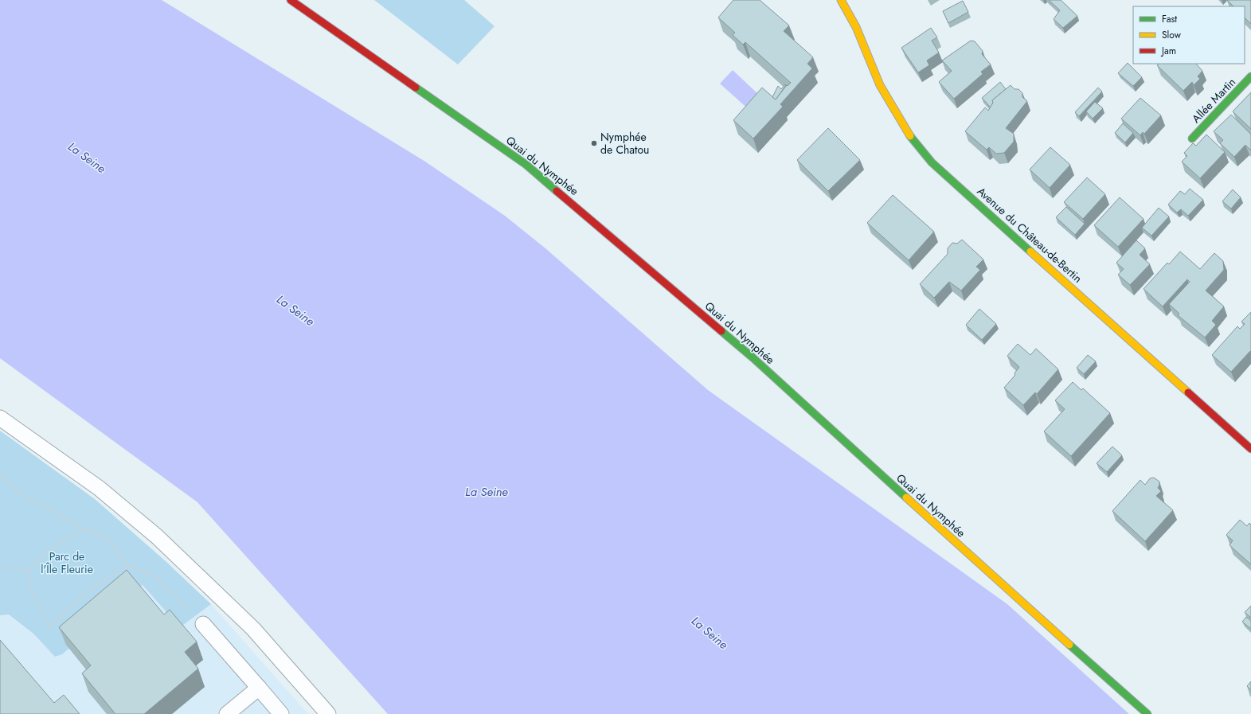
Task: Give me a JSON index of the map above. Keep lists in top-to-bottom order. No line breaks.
{"streets":{"street":["Allée Martin","Quai du Nymphée","Avenue du Château-de-Bertin"]},"water":["La Seine"],"parks":["Parc de l'Île Fleurie"],"places":["Nymphée de Chatou"],"legend":["Fast","Slow","Jam"]}
